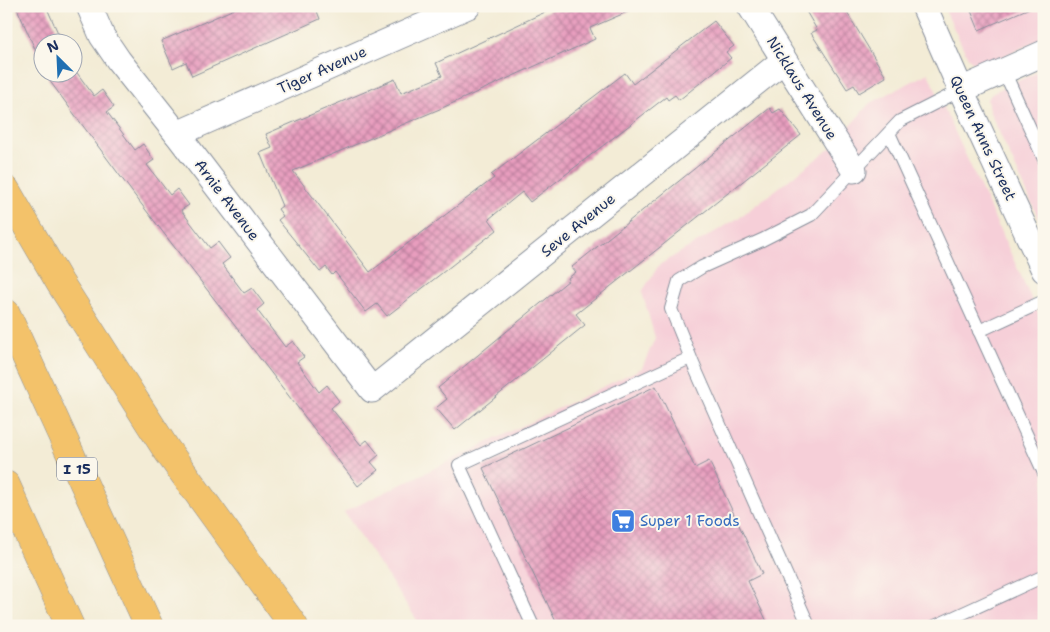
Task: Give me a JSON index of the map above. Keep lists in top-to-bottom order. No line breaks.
{"streets":{"highway":["I 15"],"street":["Tiger Avenue","Nicklaus Avenue","Queen Anns Street","Arnie Avenue","Seve Avenue"]},"crossings":[["Tiger Avenue","Arnie Avenue"],["Nicklaus Avenue","Seve Avenue"],["Arnie Avenue","Seve Avenue"]],"places":{"supermarket":["Super 1 Foods"]},"north":"top left"}
